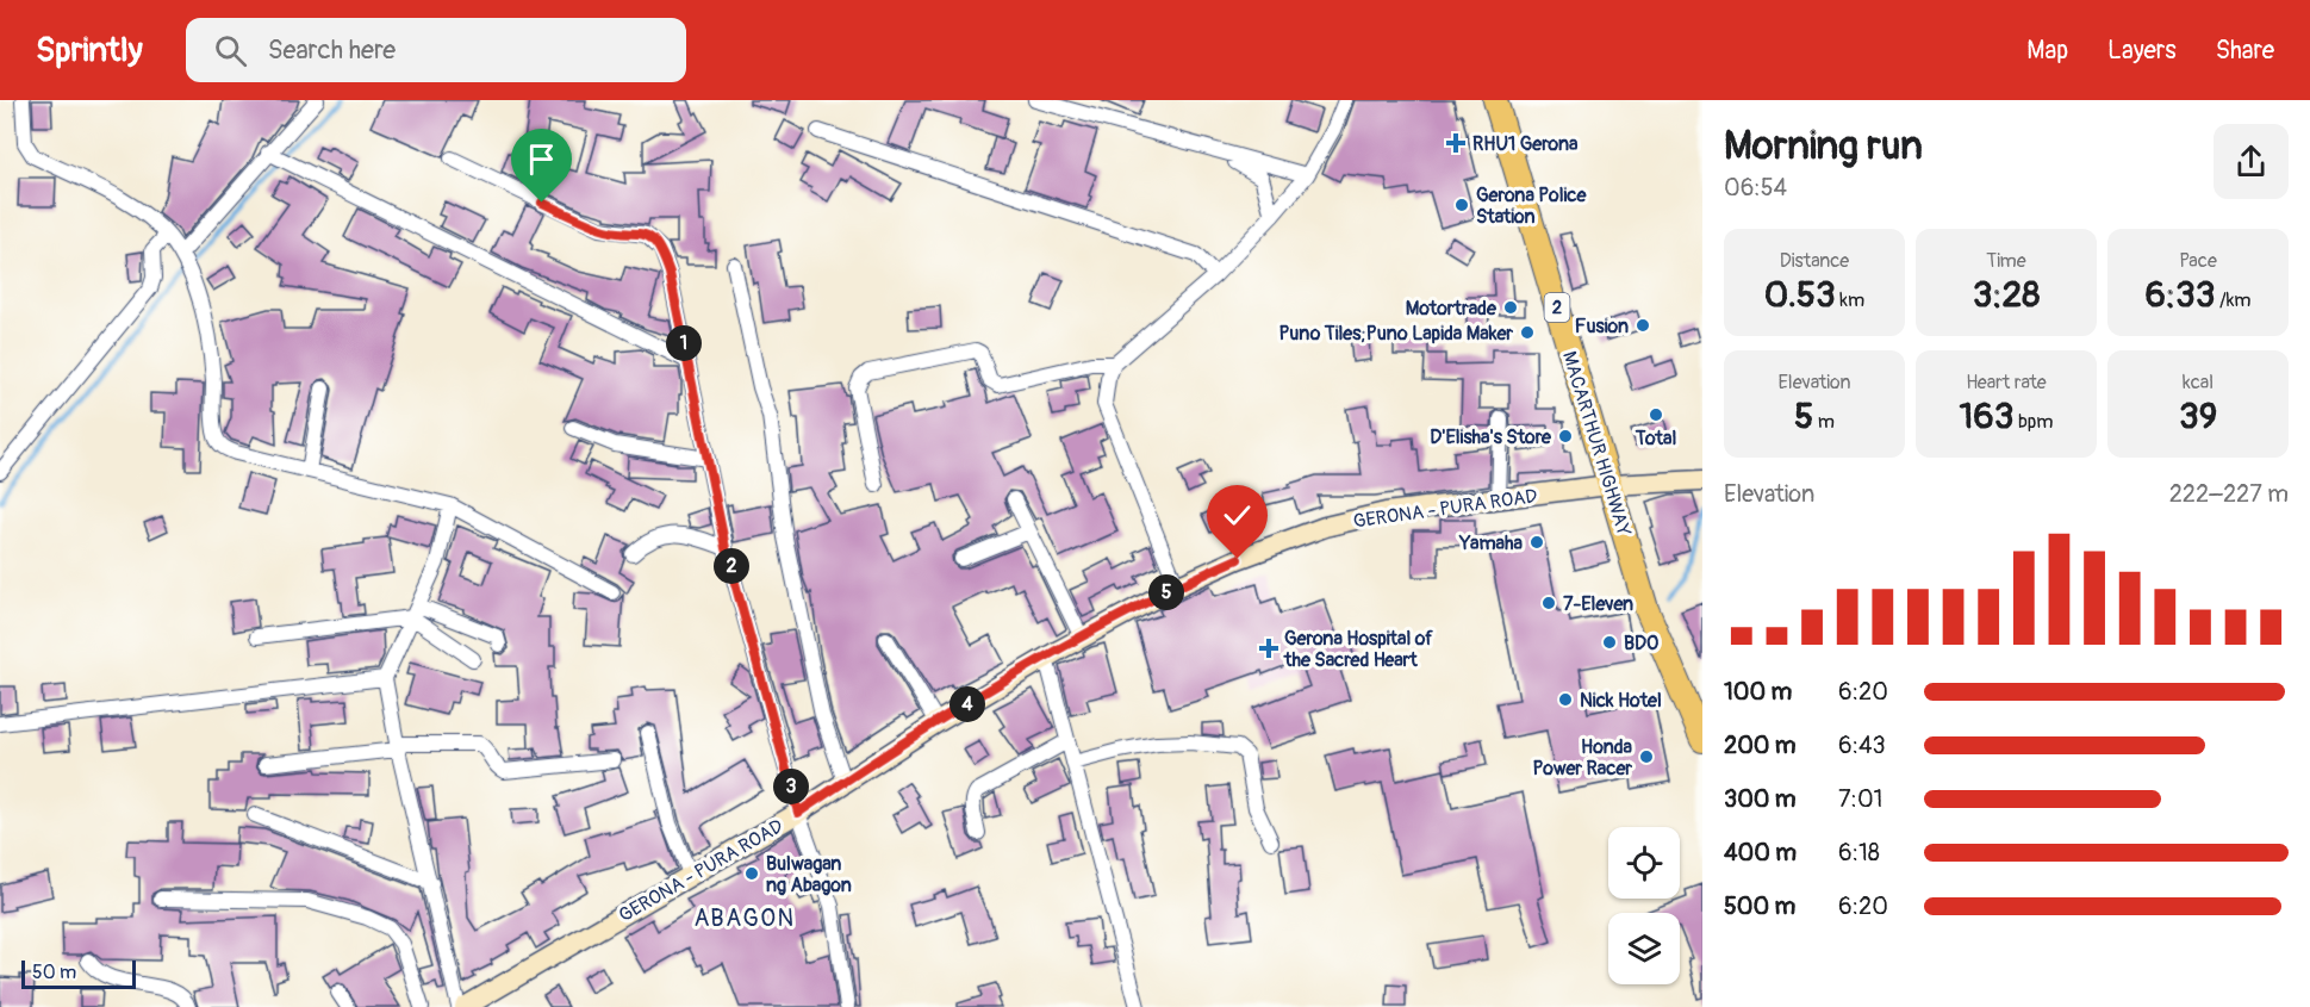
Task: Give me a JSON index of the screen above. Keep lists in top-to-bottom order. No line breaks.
{"streets":{"highway":["2","MACARTHUR HIGHWAY"],"main road":["GERONA - PURA ROAD"]},"crossings":[["MACARTHUR HIGHWAY","GERONA - PURA ROAD"]],"districts":["ABAGON"],"places":{"health":["RHU1 Gerona","Gerona Hospital of the Sacred Heart"],"other":["Gerona Police Station","Motortrade","Fusion","Puno Tiles;Puno Lapida Maker","Total","D'Elisha's Store","Yamaha","7-Eleven","BDO","Nick Hotel","Honda Power Racer","Bulwagan ng Abagon"]},"scale_bar":"50 m","page":{"header":"Sprintly","search":"Search here","nav":["Map","Layers","Share"],"heading":["Morning run","06:54"],"stats":[["Distance","0.53 km"],["Time","3:28"],["Pace","6:33 /km"],["Elevation","5 m"],["Heart rate","163 bpm"],["kcal","39"]],"pins":["1","2","5","4","3"],"chart":["Elevation","222–227 m"],"list":[{"name":"100 m","note":"6:20"},{"name":"200 m","note":"6:43"},{"name":"300 m","note":"7:01"},{"name":"400 m","note":"6:18"},{"name":"500 m","note":"6:20"}],"scale":"50 m"}}
